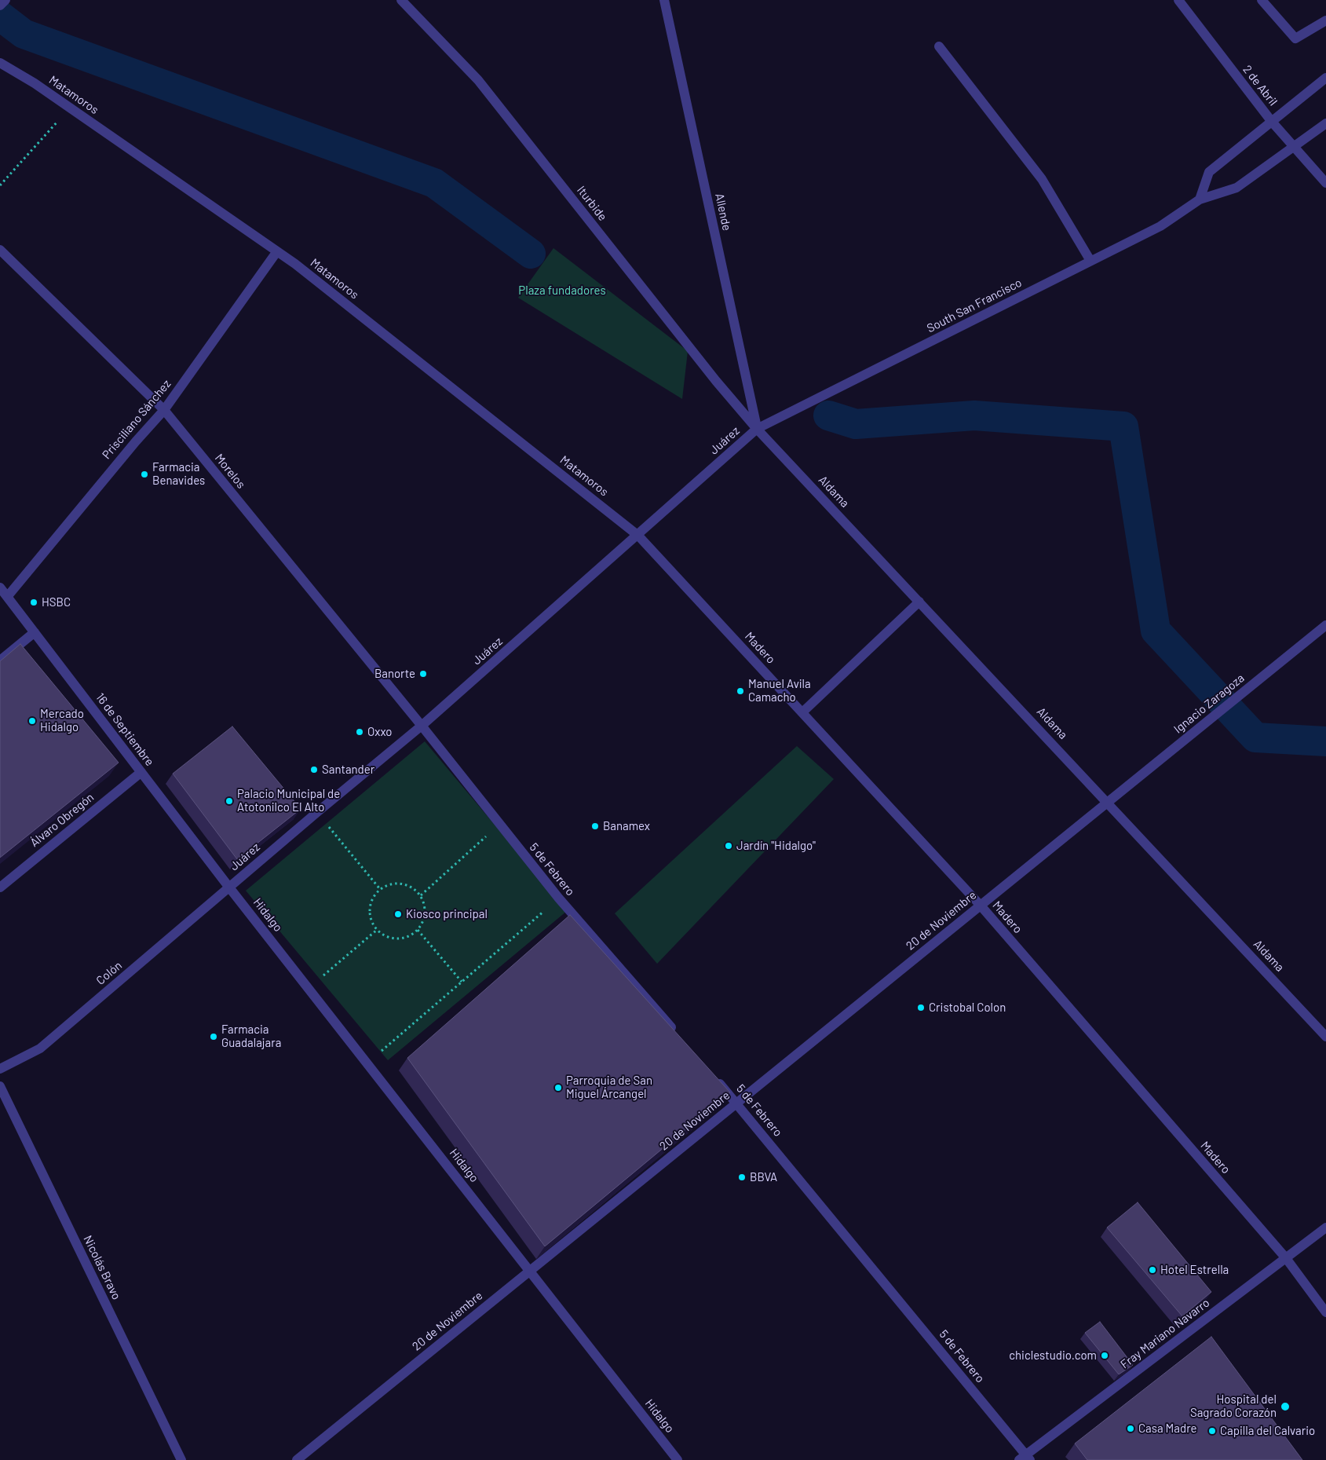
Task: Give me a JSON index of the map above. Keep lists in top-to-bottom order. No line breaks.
{"streets":{"street":["2 de Abril","Matamoros","Iturbide","Allende","South San Francisco","Prisciliano Sánchez","Juárez","Morelos","Aldama","Madero","Ignacio Zaragoza","16 de Septiembre","Álvaro Obregón","5 de Febrero","Hidalgo","20 de Noviembre","Colón","Nicolás Bravo","Fray Mariano Navarro"]},"crossings":[["2 de Abril","South San Francisco"],["Matamoros","Prisciliano Sánchez"],["Matamoros","Juárez"],["Matamoros","Madero"],["Iturbide","Allende"],["Iturbide","South San Francisco"],["Iturbide","Juárez"],["Iturbide","Aldama"],["Allende","South San Francisco"],["Allende","Juárez"],["Allende","Aldama"],["South San Francisco","Juárez"],["South San Francisco","Aldama"],["Prisciliano Sánchez","Morelos"],["Prisciliano Sánchez","16 de Septiembre"],["Juárez","Morelos"],["Juárez","Aldama"],["Juárez","Madero"],["Juárez","16 de Septiembre"],["Juárez","5 de Febrero"],["Juárez","Hidalgo"],["Juárez","Colón"],["Morelos","5 de Febrero"],["Aldama","Ignacio Zaragoza"],["Aldama","20 de Noviembre"],["Madero","20 de Noviembre"],["Madero","Fray Mariano Navarro"],["Ignacio Zaragoza","20 de Noviembre"],["16 de Septiembre","Álvaro Obregón"],["16 de Septiembre","Hidalgo"],["16 de Septiembre","Colón"],["5 de Febrero","20 de Noviembre"],["5 de Febrero","Fray Mariano Navarro"],["Hidalgo","20 de Noviembre"],["Hidalgo","Colón"]],"parks":["Plaza fundadores"],"places":["Farmacia Benavides","HSBC","Banorte","Manuel Avila Camacho","Mercado Hidalgo","Oxxo","Santander","Palacio Municipal de Atotonilco El Alto","Banamex","Jardín \"Hidalgo\"","Kiosco principal","Cristobal Colon","Farmacia Guadalajara","Parroquia de San Miguel Árcangel","BBVA","Hotel Estrella","chiclestudio.com","Hospital del Sagrado Corazón","Casa Madre","Capilla del Calvario"]}
